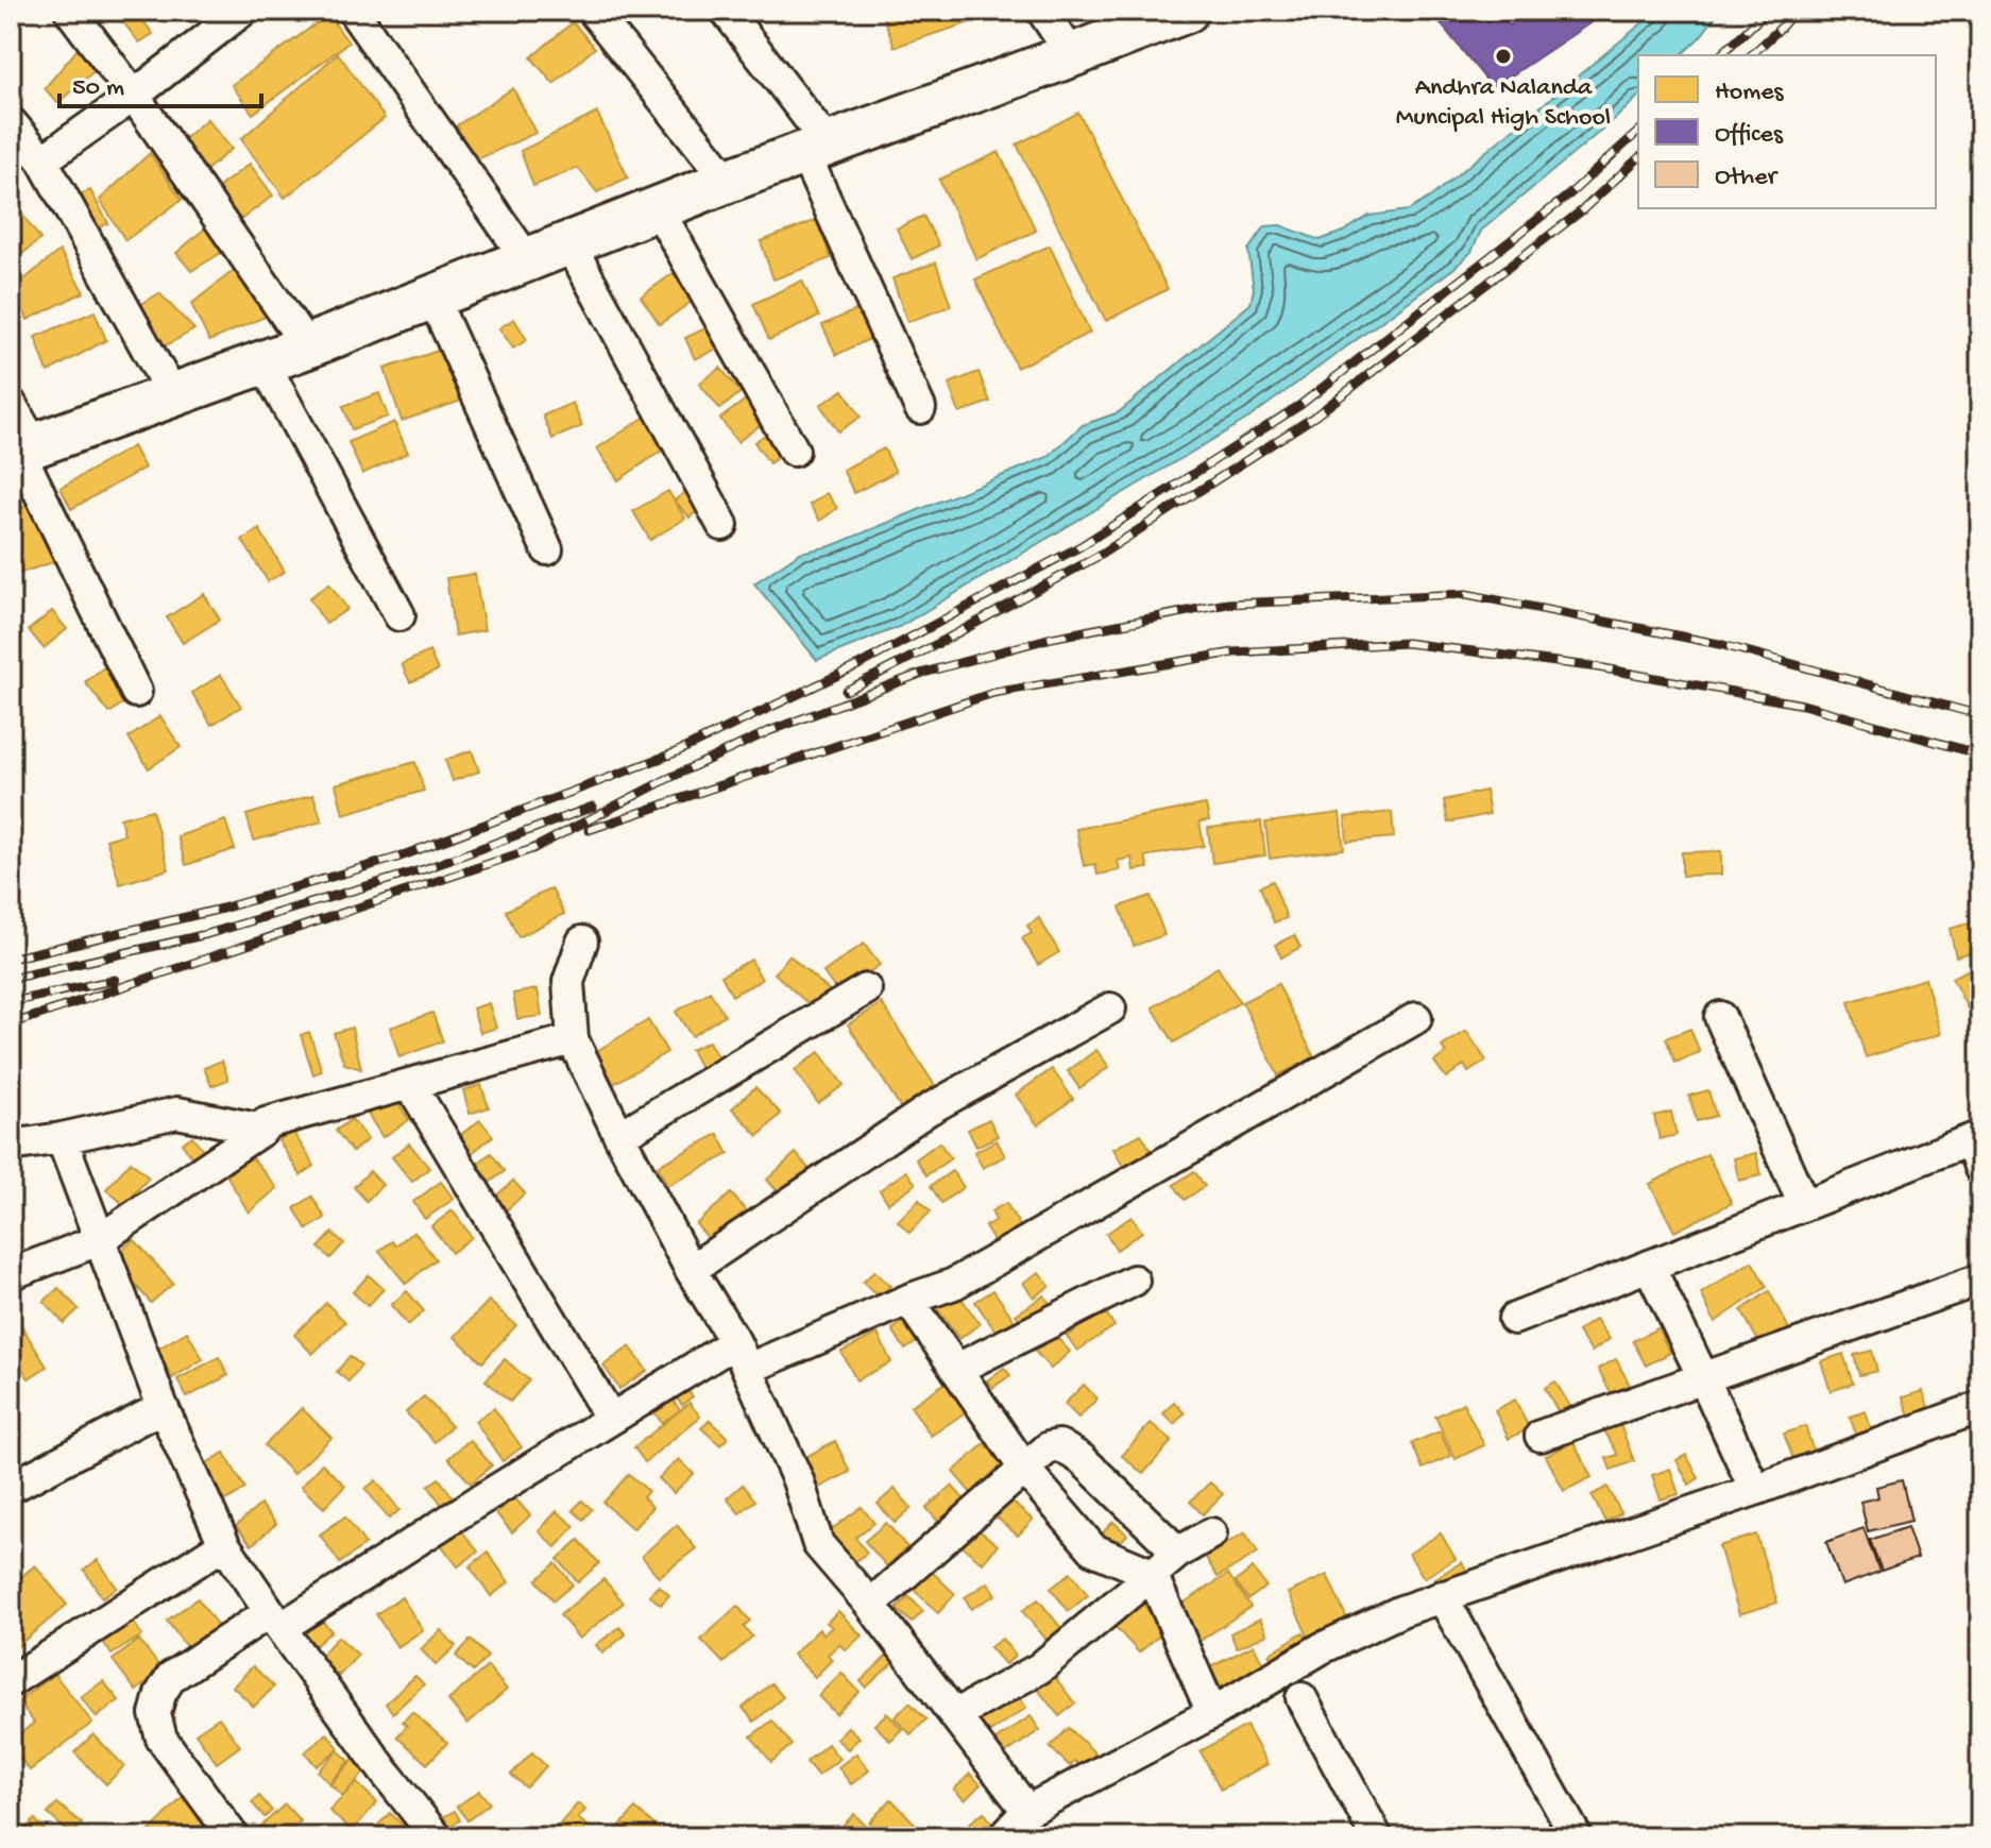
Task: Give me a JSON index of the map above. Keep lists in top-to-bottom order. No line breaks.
{"places":["Andhra Nalanda Muncipal High School"],"legend":["Homes","Offices","Other"],"scale_bar":"50 m"}
